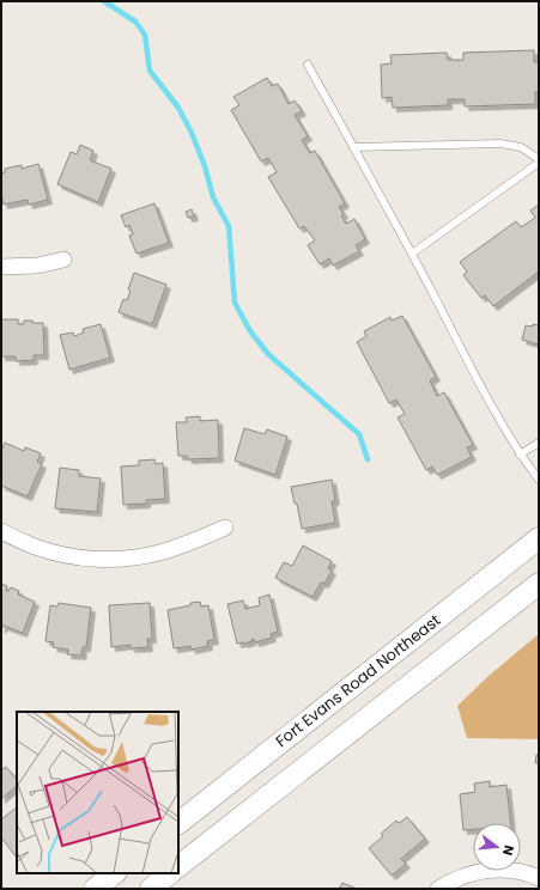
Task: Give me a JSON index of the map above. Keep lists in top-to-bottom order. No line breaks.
{"streets":{"main road":["Fort Evans Road Northeast"]},"north":"right"}
